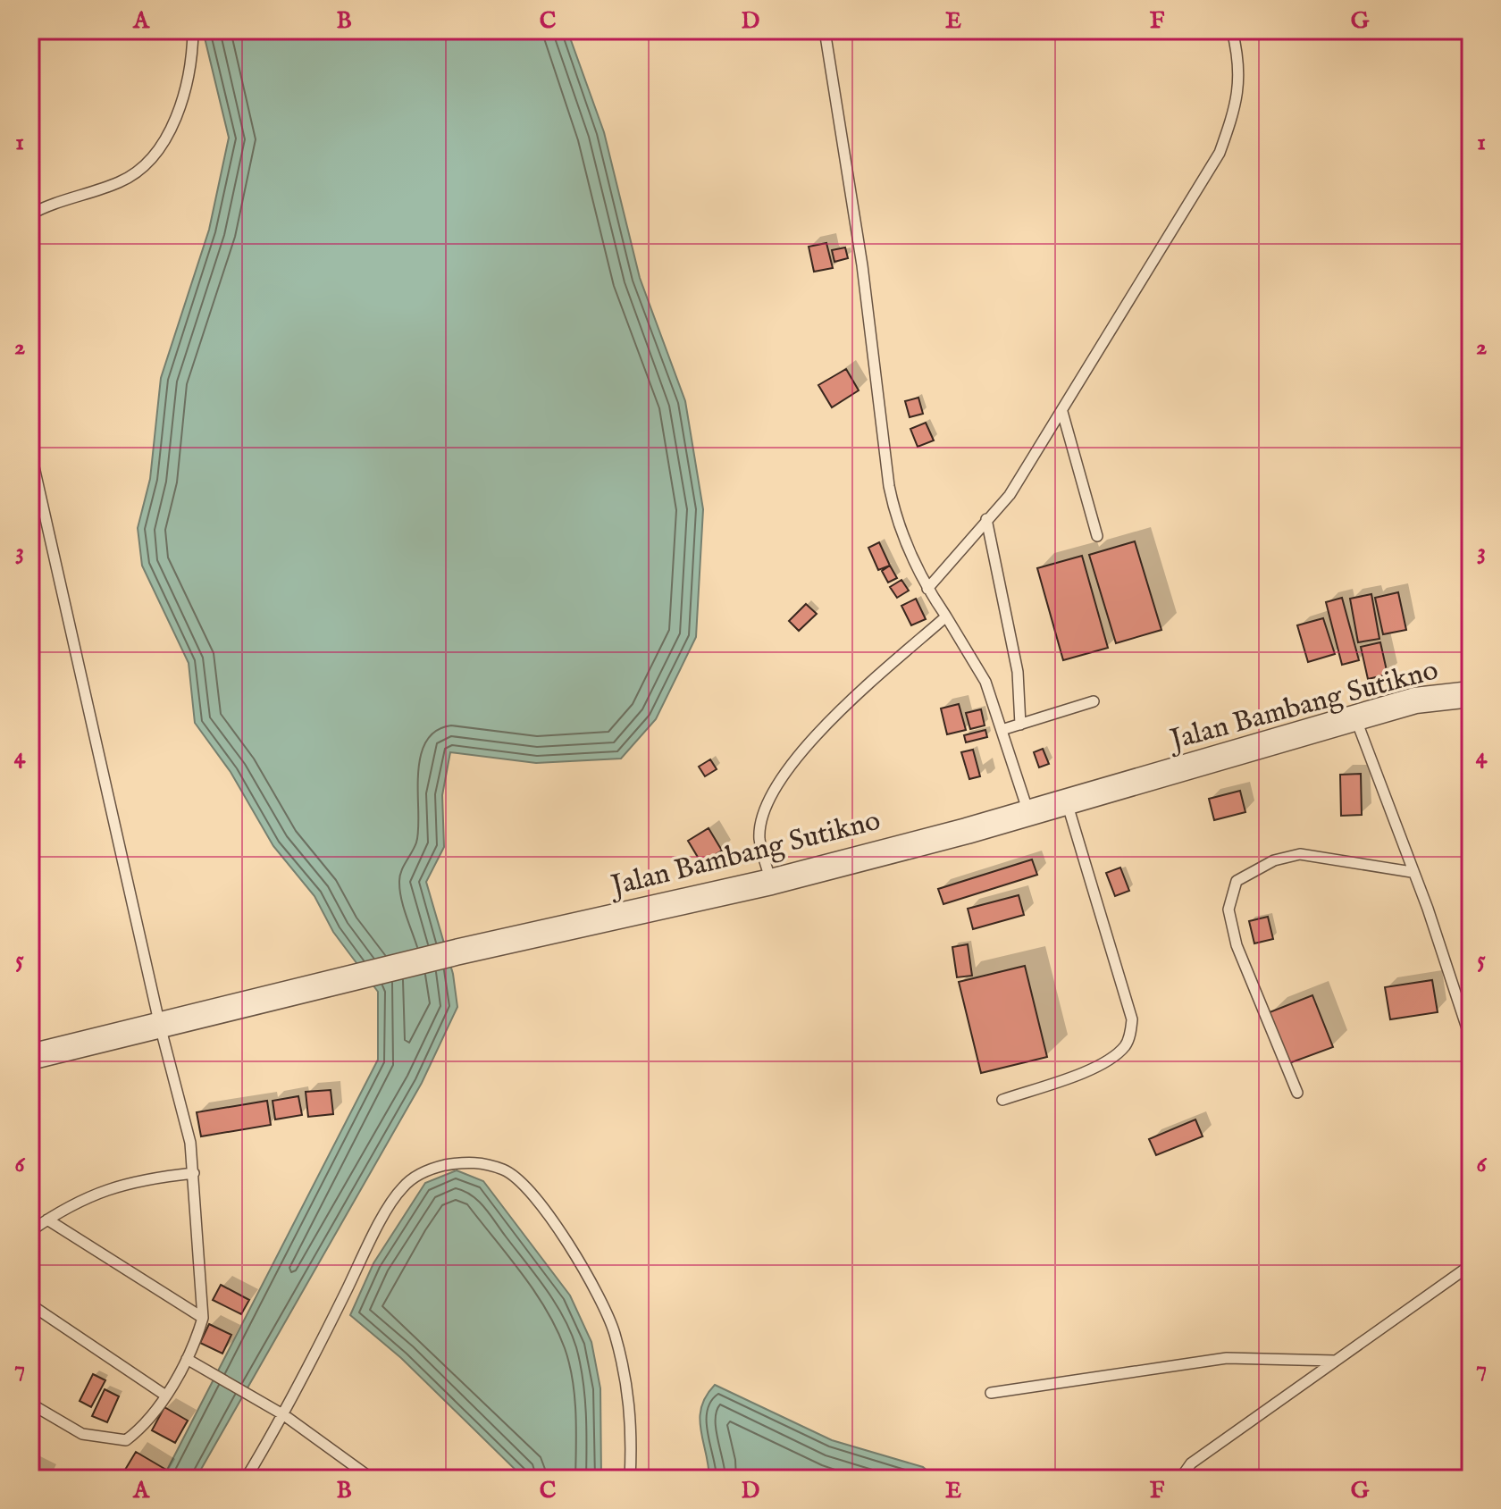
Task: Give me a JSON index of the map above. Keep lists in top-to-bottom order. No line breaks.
{"streets":{"street":["Jalan Bambang Sutikno"]},"grid":{"columns":["A","B","C","D","E","F","G"],"rows":["1","2","3","4","5","6","7"]}}
